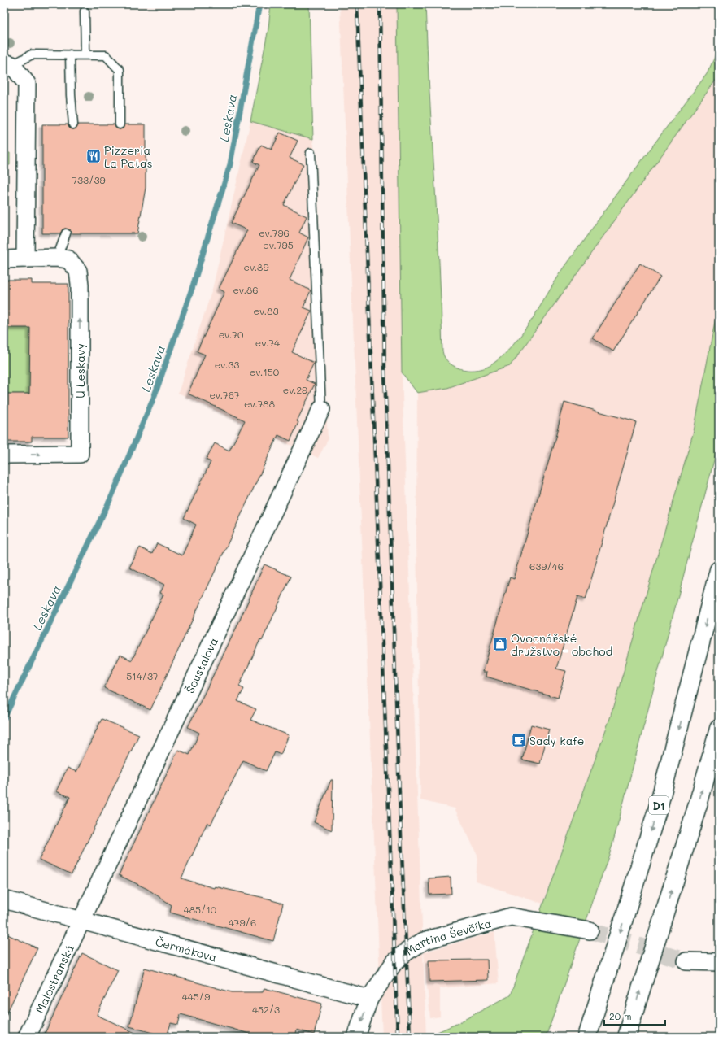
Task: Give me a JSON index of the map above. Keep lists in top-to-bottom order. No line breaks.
{"streets":{"highway":["D1"],"street":["U Leskavy","Šoustalova","Martina Ševčíka","Čermákova","Malostranská"]},"crossings":[["Šoustalova","Čermákova"],["Šoustalova","Malostranská"],["Martina Ševčíka","Čermákova"],["Čermákova","Malostranská"]],"water":["Leskava"],"places":{"restaurant":["Pizzeria La Patas"],"shop":["Ovocnářské družstvo - obchod"],"cafe":["Sady kafe"]},"house_numbers":["733/39","ev.796","ev.795","ev.89","ev.86","ev.83","ev.70","ev.74","ev.33","ev.150","ev.29","ev.767","ev.788","639/46","514/37","485/10","479/6","445/9","452/3"],"scale_bar":"20 m"}
